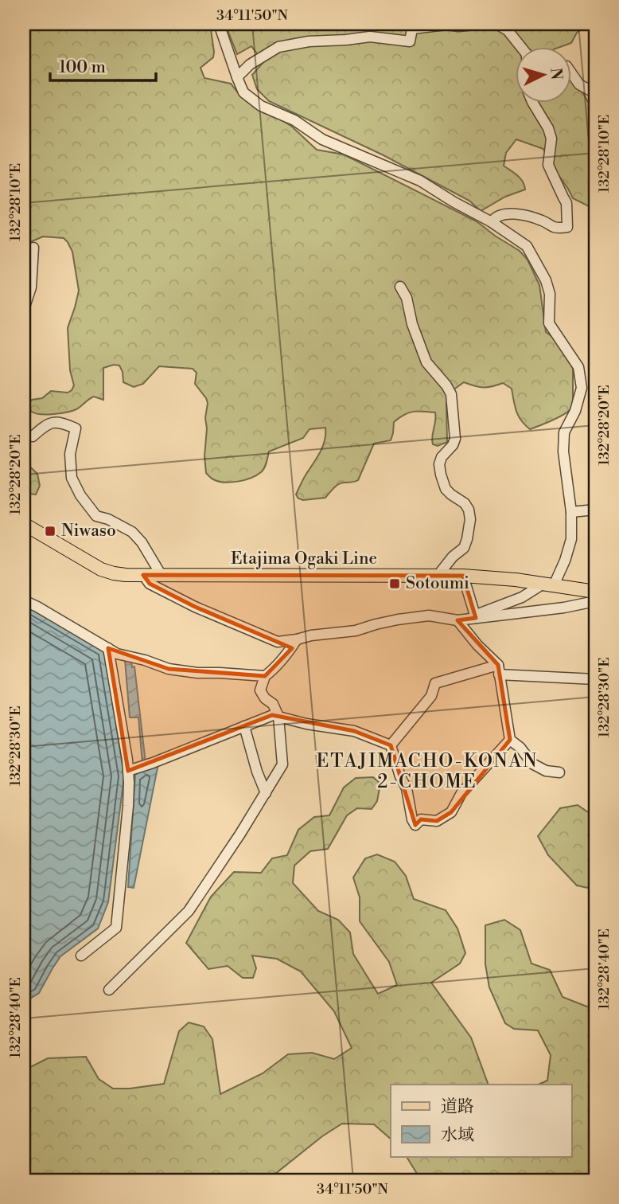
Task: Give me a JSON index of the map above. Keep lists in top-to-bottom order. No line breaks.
{"streets":{"main road":["Etajima Ogaki Line"]},"districts":["ETAJIMACHO-KONAN 2-CHOME"],"places":{"transit":["Niwaso","Sotoumi"]},"legend":["道路","水域"],"scale_bar":"100 m","north":"right","coordinates":["34°11'50\"N","132°28'10\"E","132°28'20\"E","132°28'30\"E","132°28'40\"E"]}
